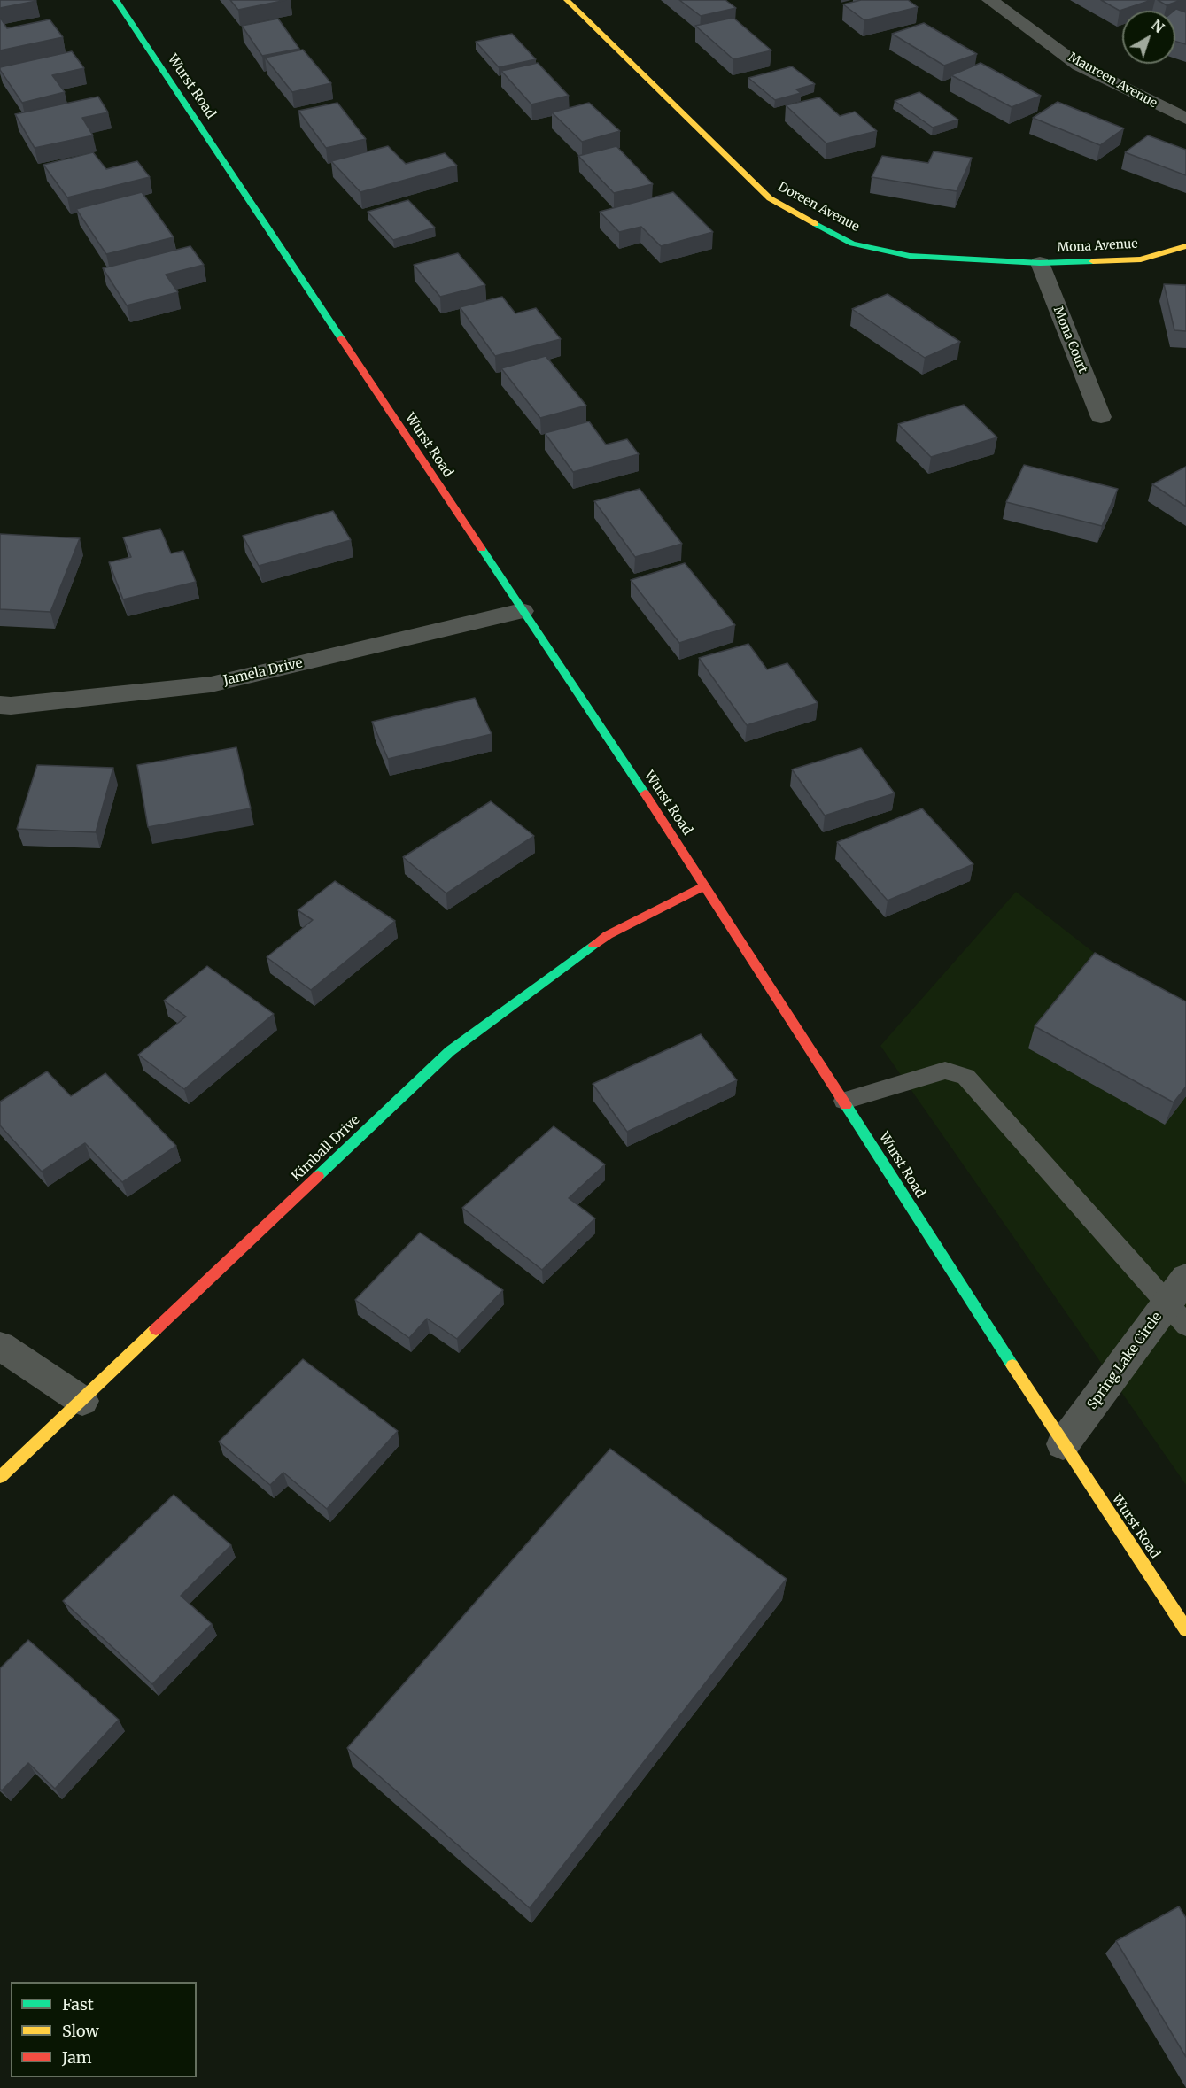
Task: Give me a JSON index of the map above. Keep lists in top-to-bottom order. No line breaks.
{"streets":{"street":["Maureen Avenue","Wurst Road","Doreen Avenue","Mona Avenue","Mona Court","Jamela Drive","Kimball Drive","Spring Lake Circle"]},"crossings":[["Wurst Road","Jamela Drive"],["Wurst Road","Kimball Drive"],["Wurst Road","Spring Lake Circle"],["Doreen Avenue","Mona Avenue"],["Doreen Avenue","Mona Court"],["Mona Avenue","Mona Court"]],"legend":["Fast","Slow","Jam"],"north":"top right"}
